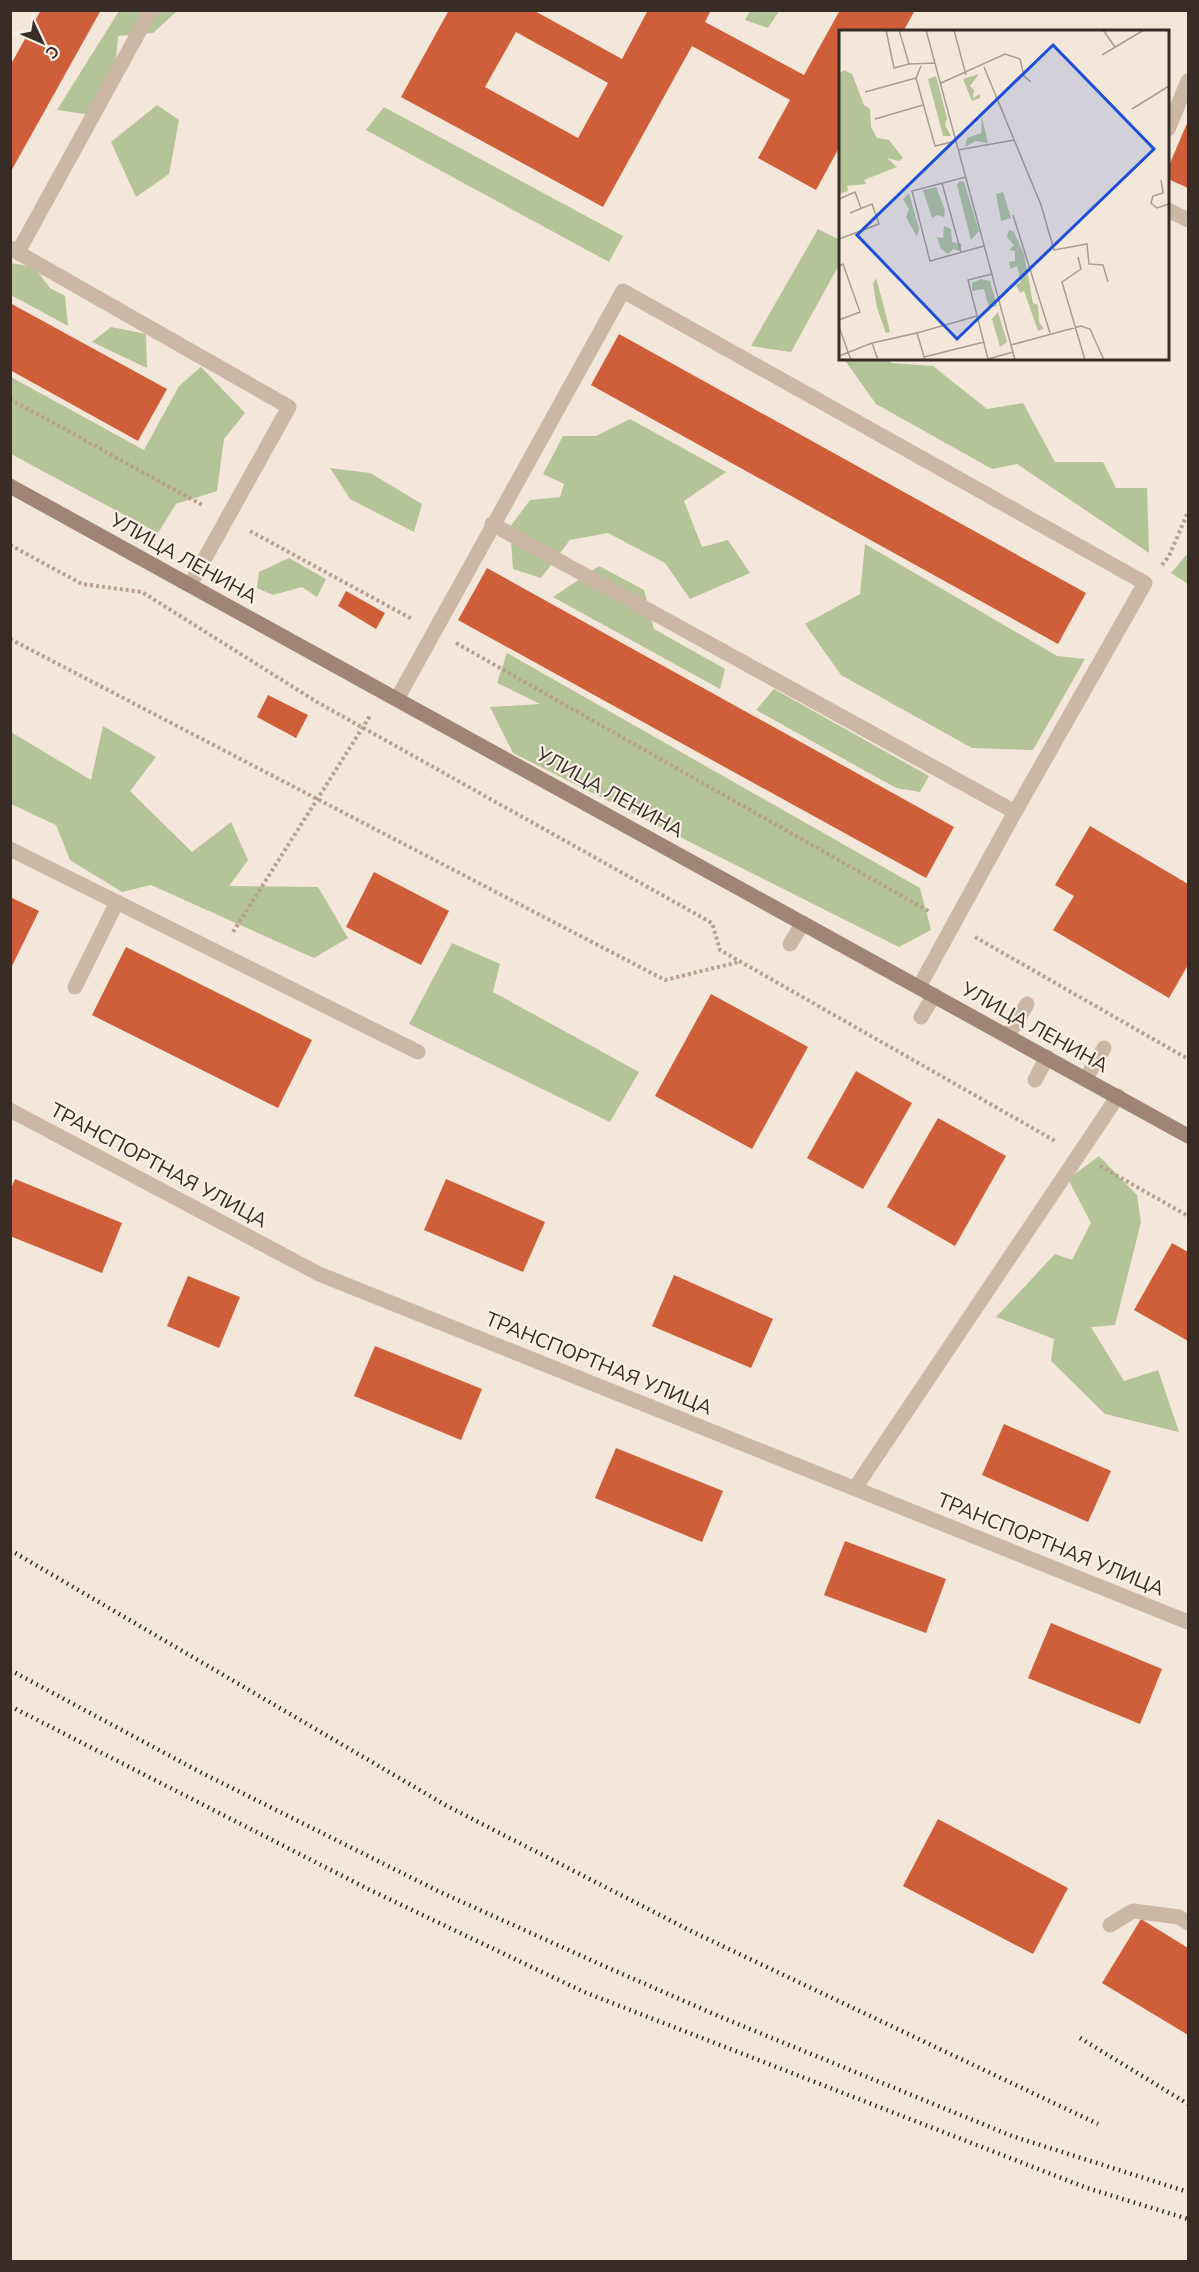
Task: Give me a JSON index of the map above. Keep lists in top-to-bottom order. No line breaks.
{"streets":{"main road":["УЛИЦА ЛЕНИНА"],"street":["ТРАНСПОРТНАЯ УЛИЦА"]},"north":"bottom right"}
